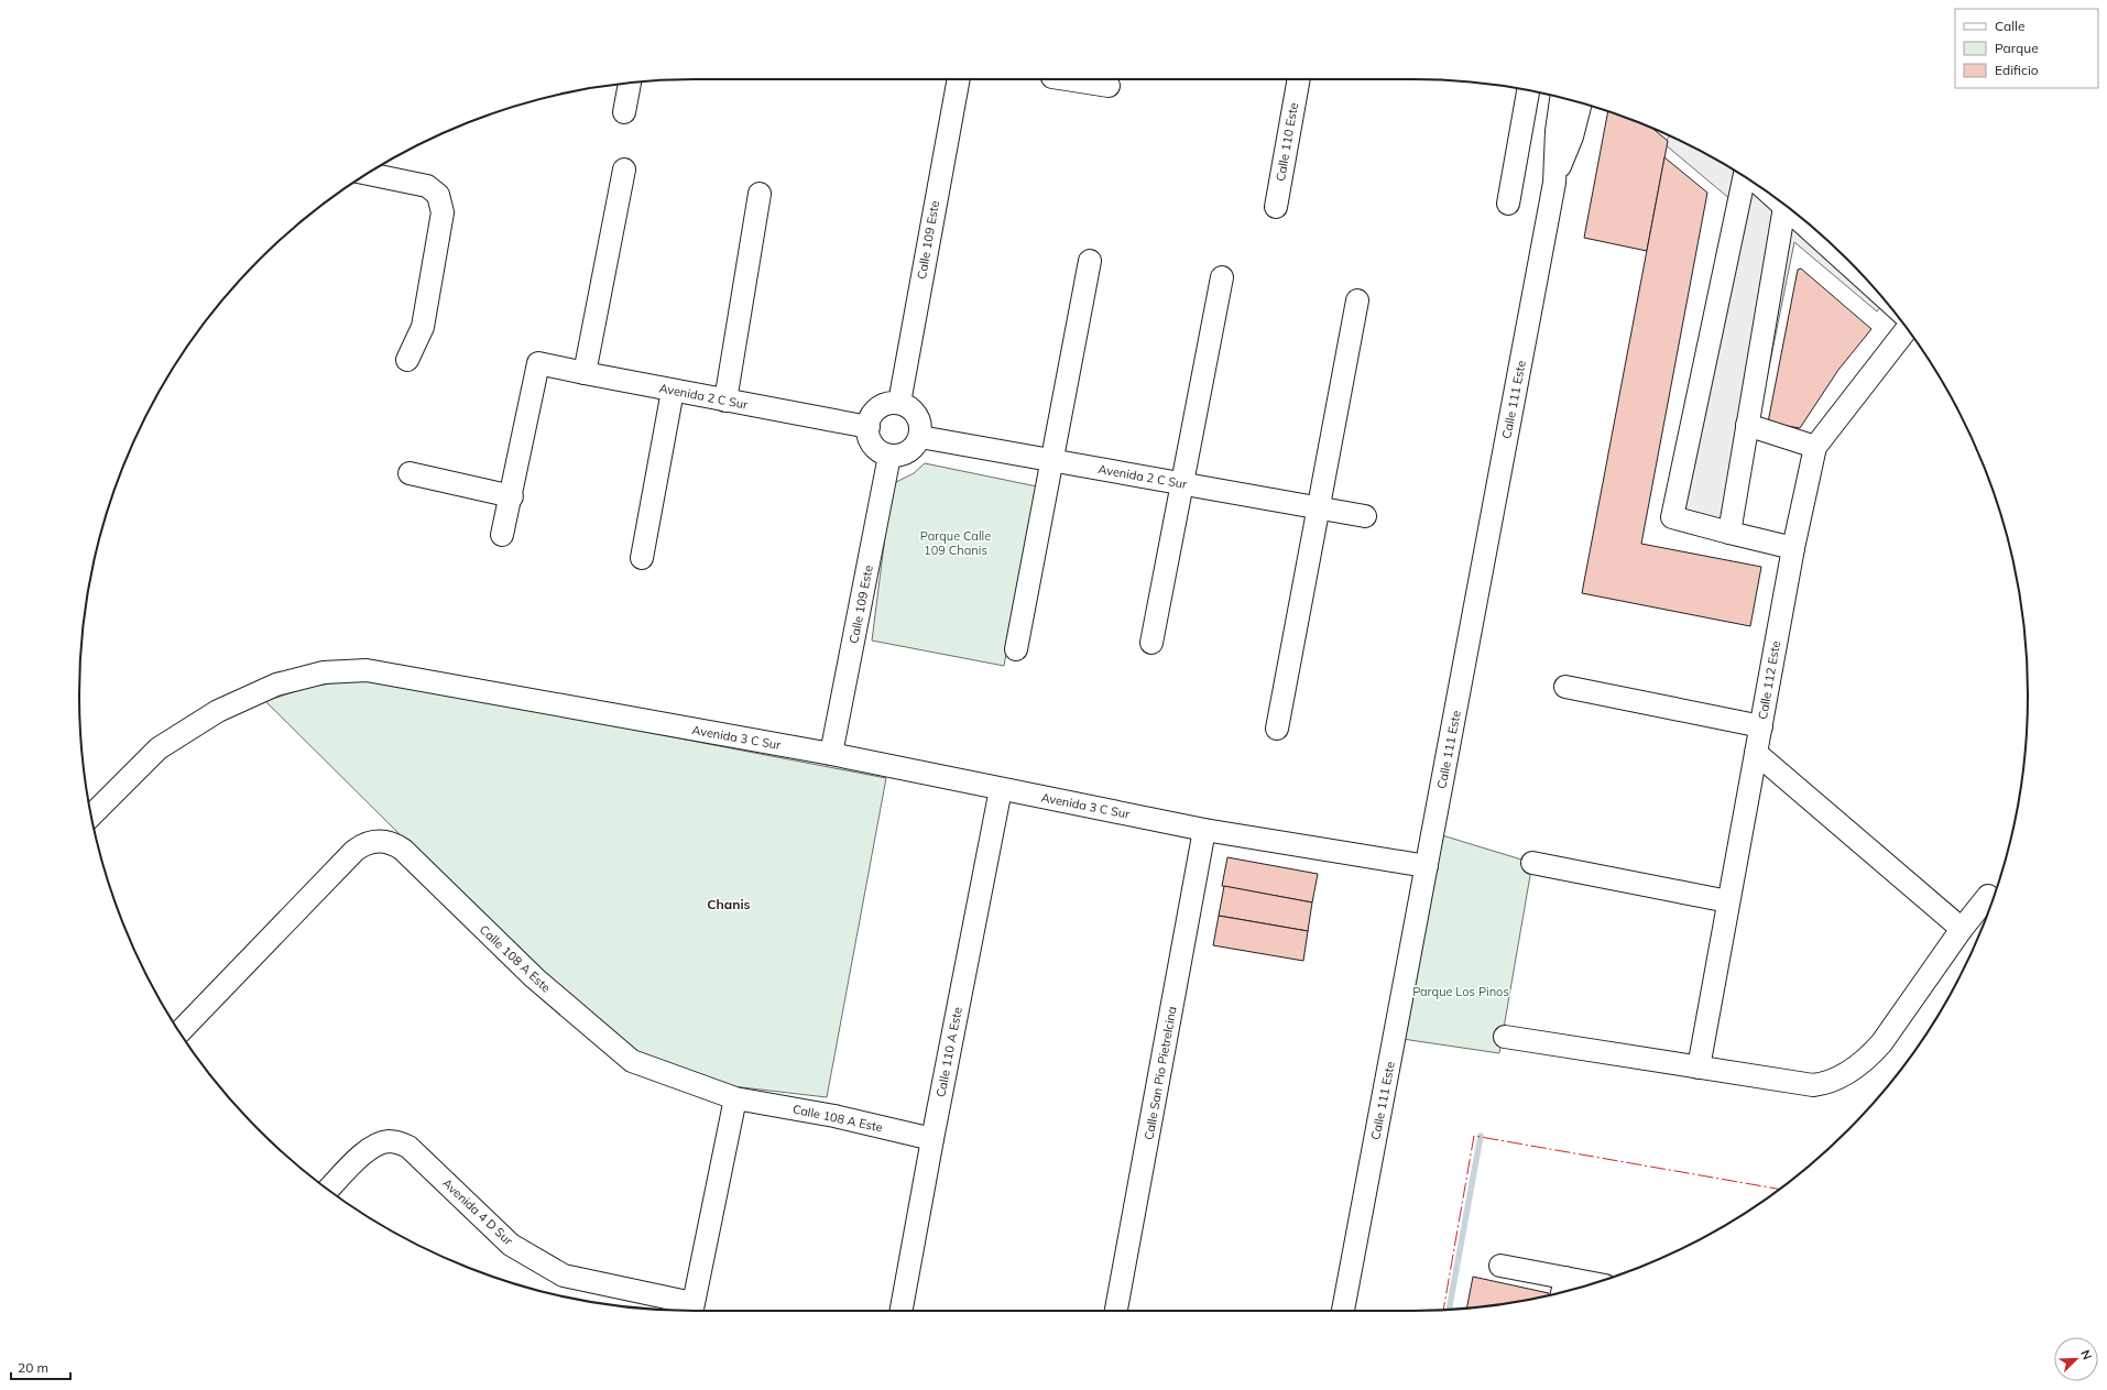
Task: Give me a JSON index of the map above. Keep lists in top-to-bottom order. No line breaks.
{"streets":{"street":["Calle 110 Este","Calle 109 Este","Avenida 2 C Sur","Calle 111 Este","Calle 112 Este","Avenida 3 C Sur","Calle 108 A Este","Calle 110 A Este","Calle San Pio Pietrelcina","Avenida 4 D Sur"]},"crossings":[["Calle 109 Este","Avenida 2 C Sur"],["Calle 109 Este","Avenida 3 C Sur"],["Calle 111 Este","Avenida 3 C Sur"],["Avenida 3 C Sur","Calle 110 A Este"],["Avenida 3 C Sur","Calle San Pio Pietrelcina"],["Calle 108 A Este","Calle 110 A Este"]],"districts":["Chanis"],"parks":["Parque Calle 109 Chanis","Parque Los Pinos"],"legend":["Calle","Parque","Edificio"],"scale_bar":"20 m","north":"top right"}
